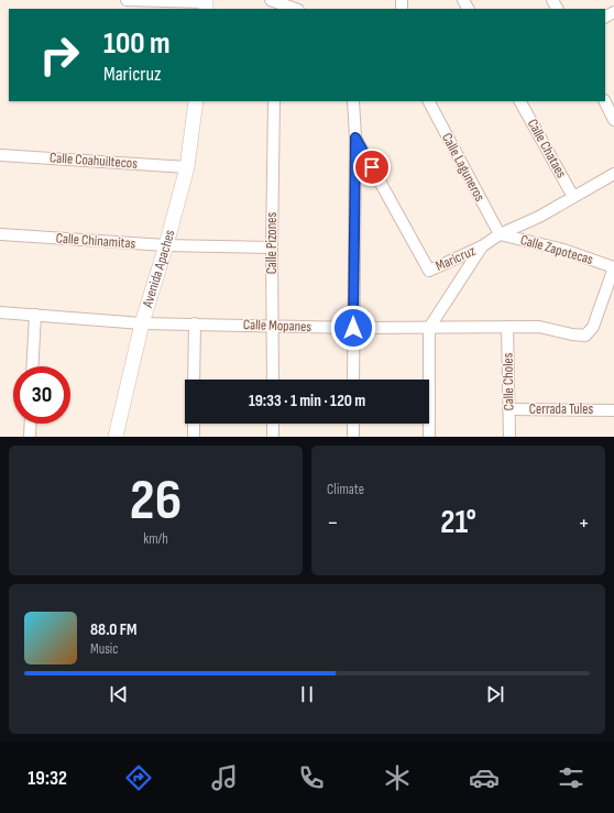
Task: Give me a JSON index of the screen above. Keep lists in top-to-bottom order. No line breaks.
{"streets":{"street":["Calle Chataes","Calle Coahuiltecos","Calle Laguneros","Calle Chinamitas","Calle Pizones","Calle Zapotecas","Maricruz","Avenida Apaches","Calle Mopanes","Calle Choles","Cerrada Tules"]},"crossings":[["Calle Chataes","Maricruz"],["Calle Coahuiltecos","Avenida Apaches"],["Calle Laguneros","Calle Zapotecas"],["Calle Laguneros","Maricruz"],["Calle Chinamitas","Calle Pizones"],["Calle Chinamitas","Avenida Apaches"],["Calle Pizones","Calle Mopanes"],["Calle Zapotecas","Maricruz"],["Calle Zapotecas","Calle Mopanes"],["Avenida Apaches","Calle Mopanes"],["Calle Mopanes","Calle Choles"],["Calle Choles","Cerrada Tules"]],"page":{"turn":["100 m","Maricruz"],"limit":"30","trip":"19:33 · 1 min · 120 m","tile":[["26","km/h"],"Climate"],"heat":["−","21°","+"],"song":["88.0 FM","Music"],"tabs":"19:32"}}
